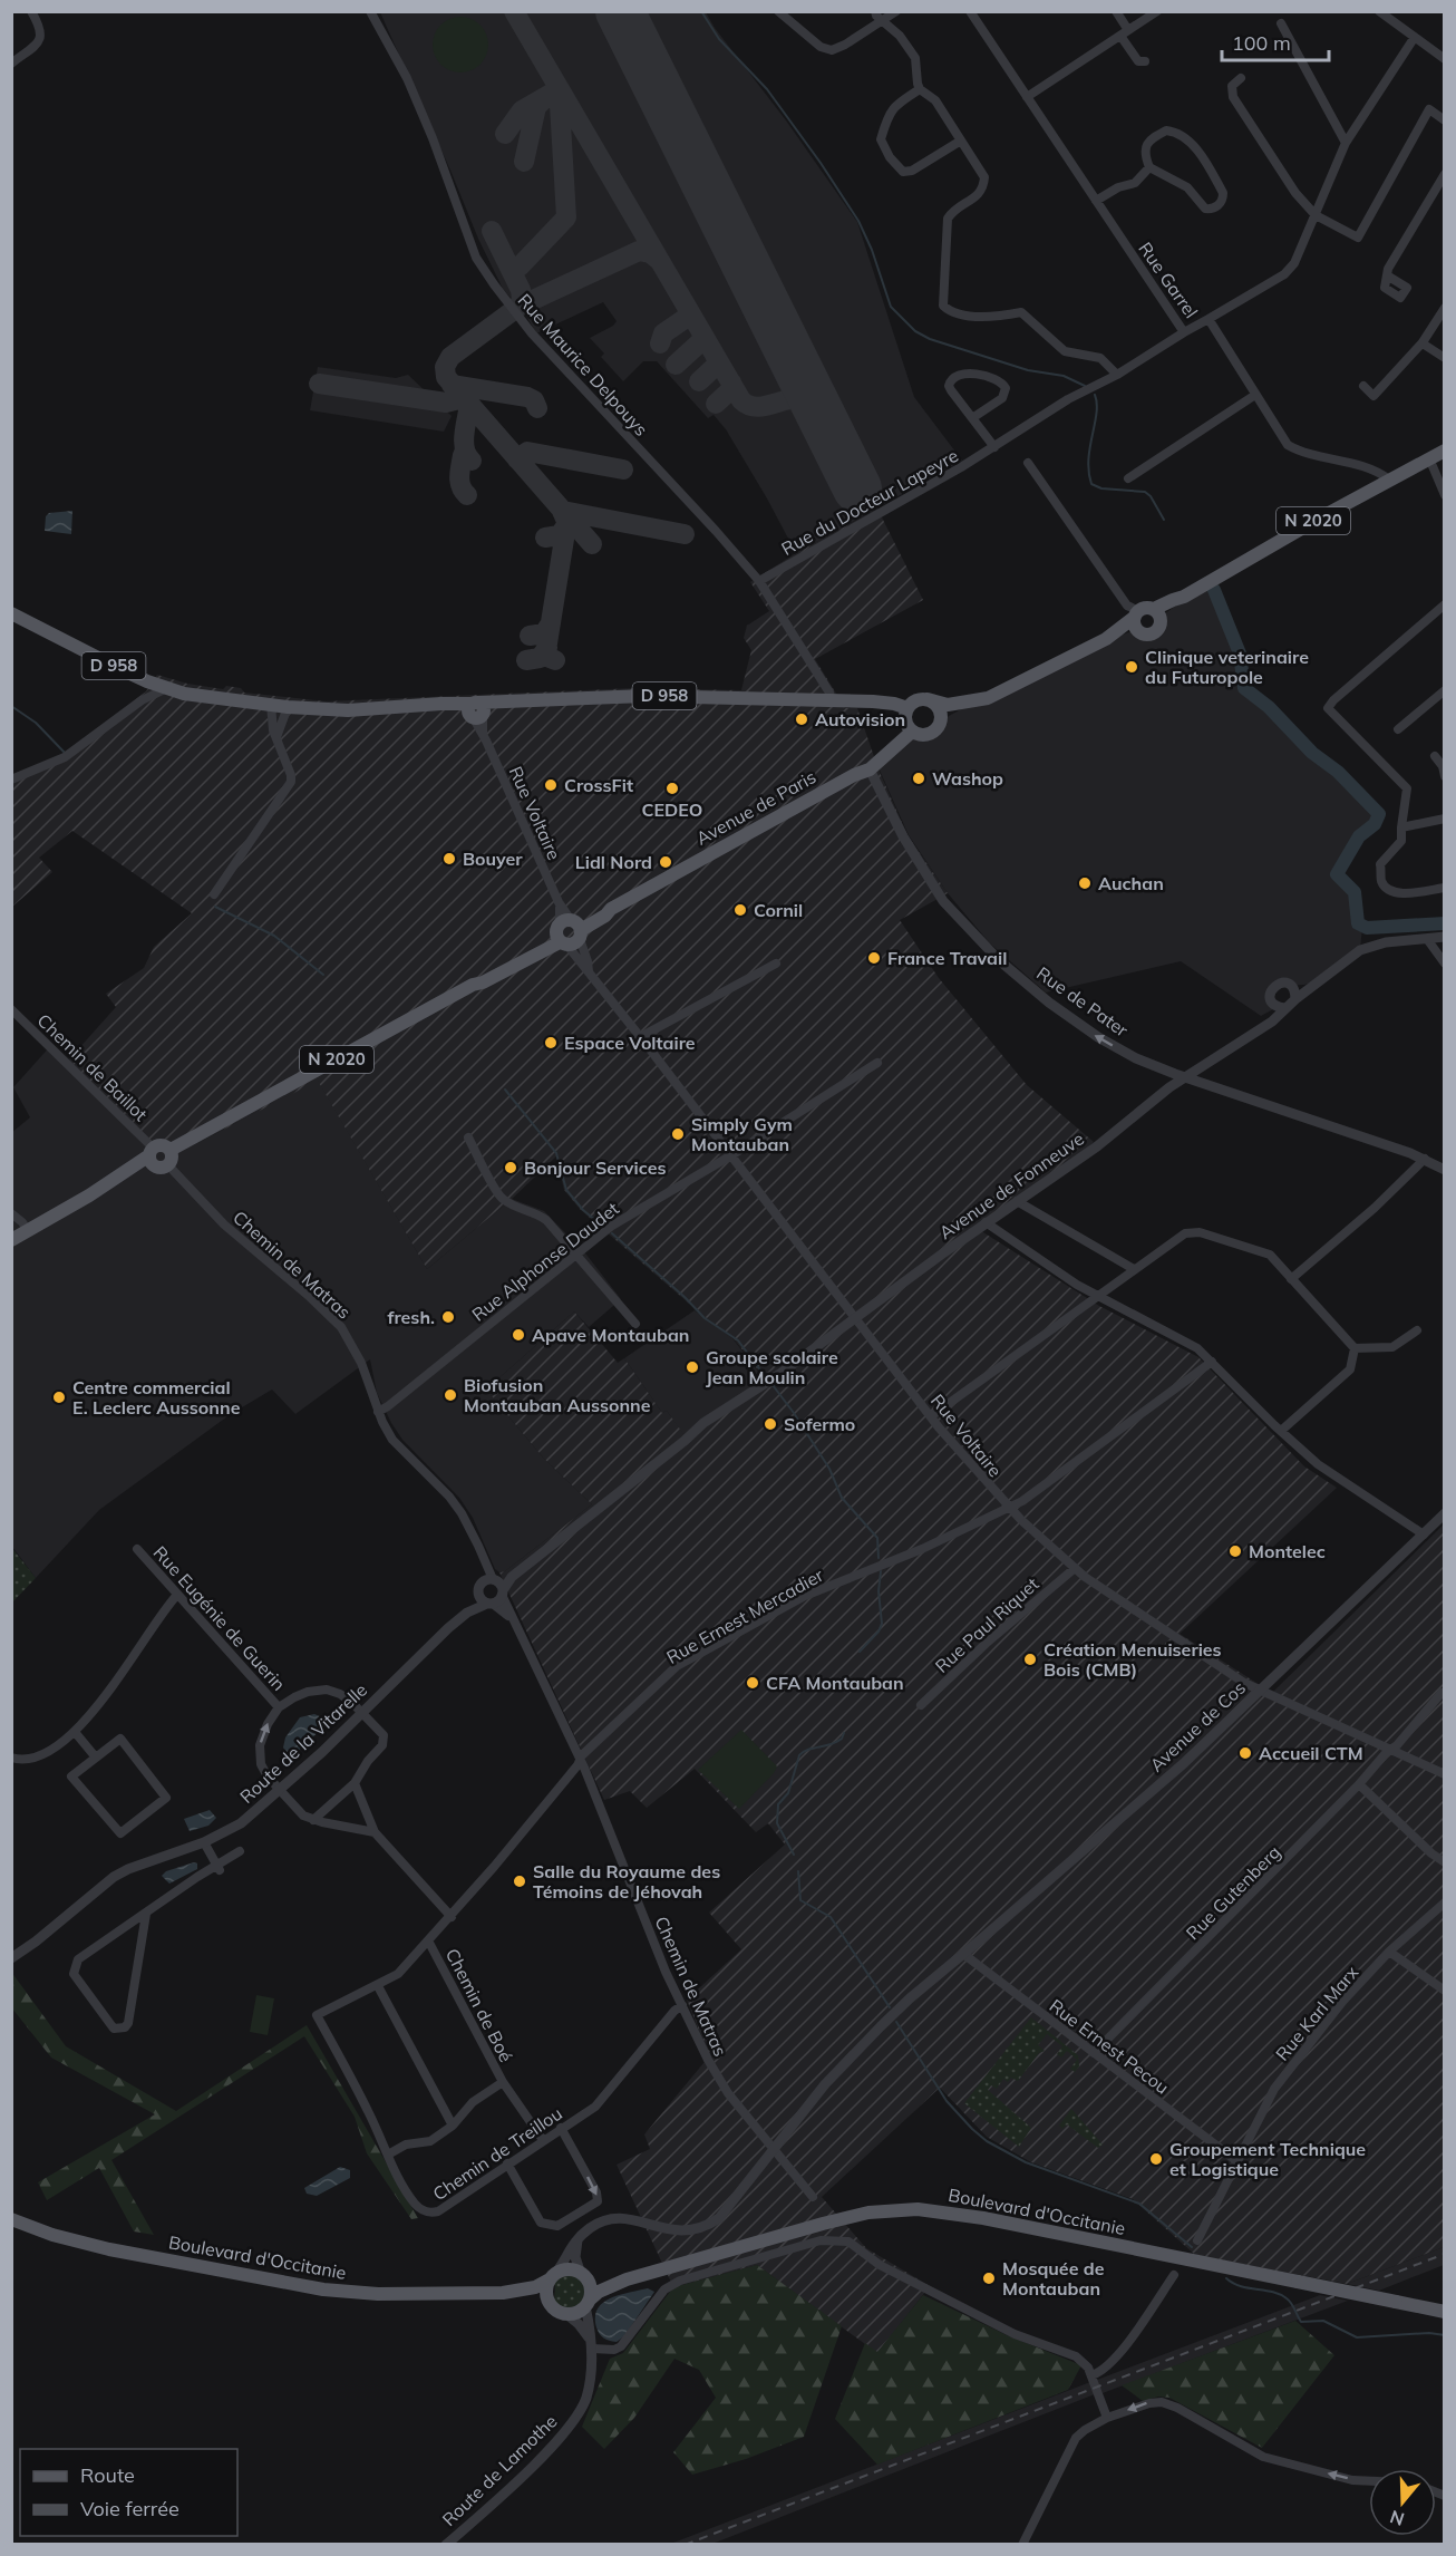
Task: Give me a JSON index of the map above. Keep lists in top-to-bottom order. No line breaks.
{"streets":{"main road":["N 2020","D 958","Avenue de Paris","Boulevard d'Occitanie"],"street":["Rue Garrel","Rue Maurice Delpouys","Rue du Docteur Lapeyre","Rue Voltaire","Rue de Pater","Chemin de Baillot","Avenue de Fonneuve","Rue Alphonse Daudet","Chemin de Matras","Rue Ernest Mercadier","Rue Eugénie de Guerin","Rue Paul Riquet","Avenue de Cos","Route de la Vitarelle","Rue Gutenberg","Chemin de Boé","Rue Karl Marx","Rue Ernest Pecou","Chemin de Treillou","Route de Lamothe"]},"crossings":[["Rue Garrel","Rue du Docteur Lapeyre"],["Rue Garrel","N 2020"],["Rue Maurice Delpouys","Rue du Docteur Lapeyre"],["Rue Maurice Delpouys","D 958"],["N 2020","D 958"],["N 2020","Avenue de Paris"],["D 958","Avenue de Paris"],["D 958","Rue Voltaire"],["Avenue de Paris","Rue Voltaire"],["Avenue de Paris","Rue de Pater"],["Rue Voltaire","Avenue de Fonneuve"],["Rue Voltaire","Rue Alphonse Daudet"],["Rue Voltaire","Rue Ernest Mercadier"],["Rue Voltaire","Rue Paul Riquet"],["Rue Voltaire","Avenue de Cos"],["Rue Voltaire","Rue Gutenberg"],["Rue de Pater","Avenue de Fonneuve"],["Avenue de Fonneuve","Chemin de Matras"],["Avenue de Fonneuve","Route de la Vitarelle"],["Rue Alphonse Daudet","Chemin de Matras"],["Chemin de Matras","Rue Ernest Mercadier"],["Chemin de Matras","Avenue de Cos"],["Chemin de Matras","Route de la Vitarelle"],["Chemin de Matras","Chemin de Treillou"],["Rue Ernest Mercadier","Chemin de Boé"],["Rue Ernest Mercadier","Chemin de Treillou"],["Avenue de Cos","Rue Ernest Pecou"],["Rue Gutenberg","Rue Ernest Pecou"],["Chemin de Boé","Chemin de Treillou"],["Rue Karl Marx","Rue Ernest Pecou"],["Boulevard d'Occitanie","Route de Lamothe"]],"one_way":["Rue de Pater"],"places":["Clinique veterinaire du Futuropole","Autovision","Washop","CrossFit","CEDEO","Bouyer","Lidl Nord","Auchan","Cornil","France Travail","Espace Voltaire","Simply Gym Montauban","Bonjour Services","fresh.","Apave Montauban","Groupe scolaire Jean Moulin","Biofusion Montauban Aussonne","Centre commercial E. Leclerc Aussonne","Sofermo","Montelec","Création Menuiseries Bois (CMB)","CFA Montauban","Accueil CTM","Salle du Royaume des Témoins de Jéhovah","Groupement Technique et Logistique","Mosquée de Montauban"],"legend":["Route","Voie ferrée"],"scale_bar":"100 m","north":"bottom"}
